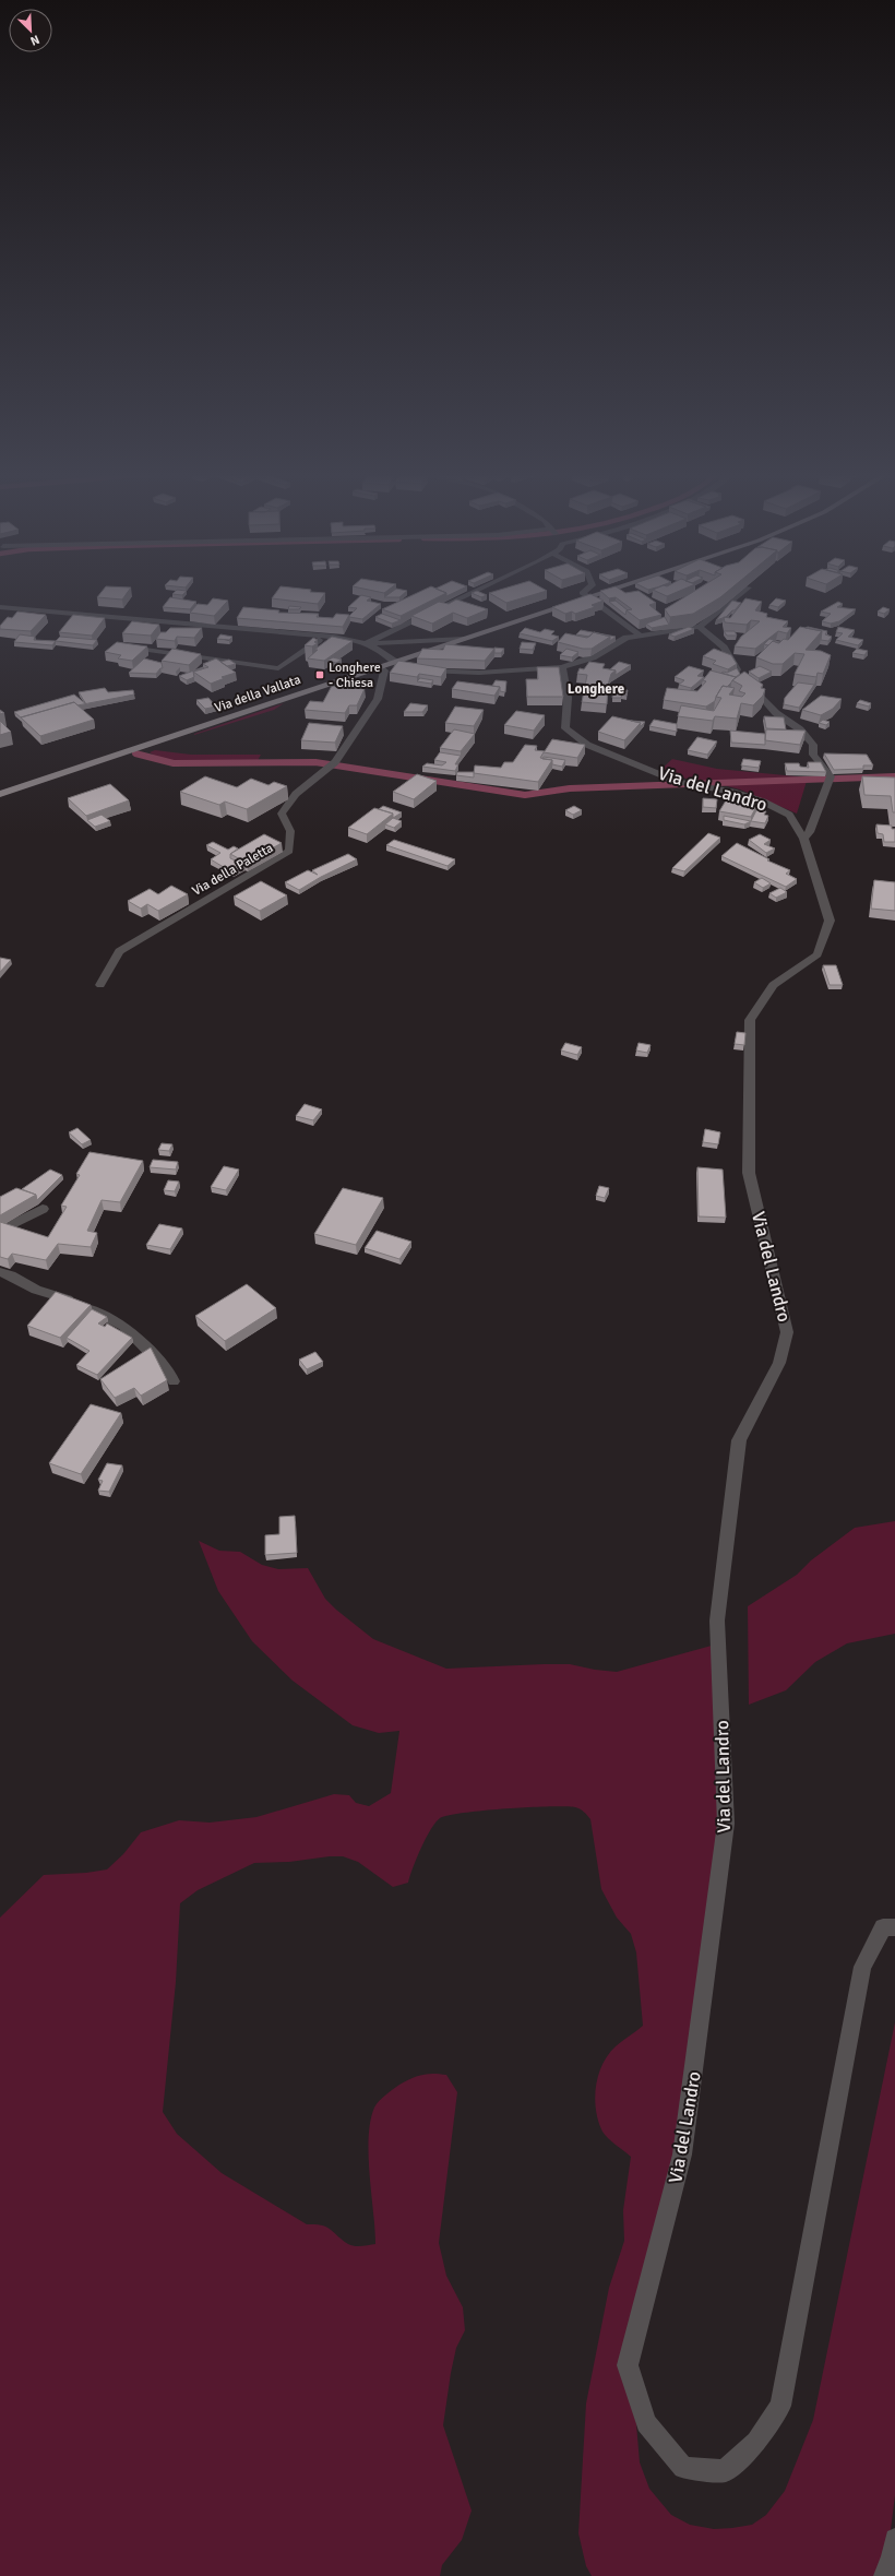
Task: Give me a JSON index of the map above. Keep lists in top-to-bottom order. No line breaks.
{"streets":{"main road":["Via della Vallata"],"street":["Via del Landro","Via della Paletta"]},"crossings":[["Via della Vallata","Via della Paletta"]],"districts":["Longhere"],"places":{"transit":["Longhere - Chiesa"]},"north":"bottom right"}
